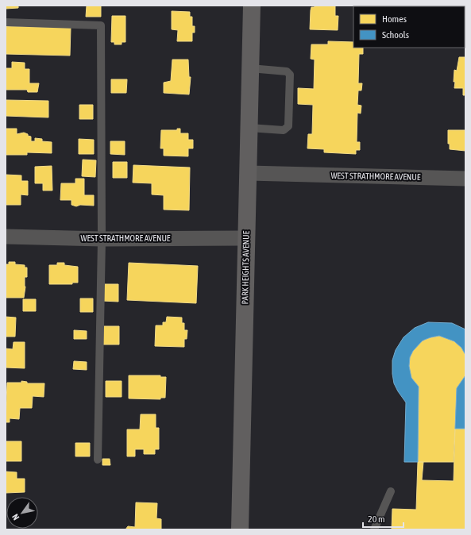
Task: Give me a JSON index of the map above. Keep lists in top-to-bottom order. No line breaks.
{"streets":{"main road":["PARK HEIGHTS AVENUE"],"street":["WEST STRATHMORE AVENUE"]},"crossings":[["WEST STRATHMORE AVENUE","PARK HEIGHTS AVENUE"]],"legend":["Homes","Schools"],"scale_bar":"20 m","north":"bottom left"}
